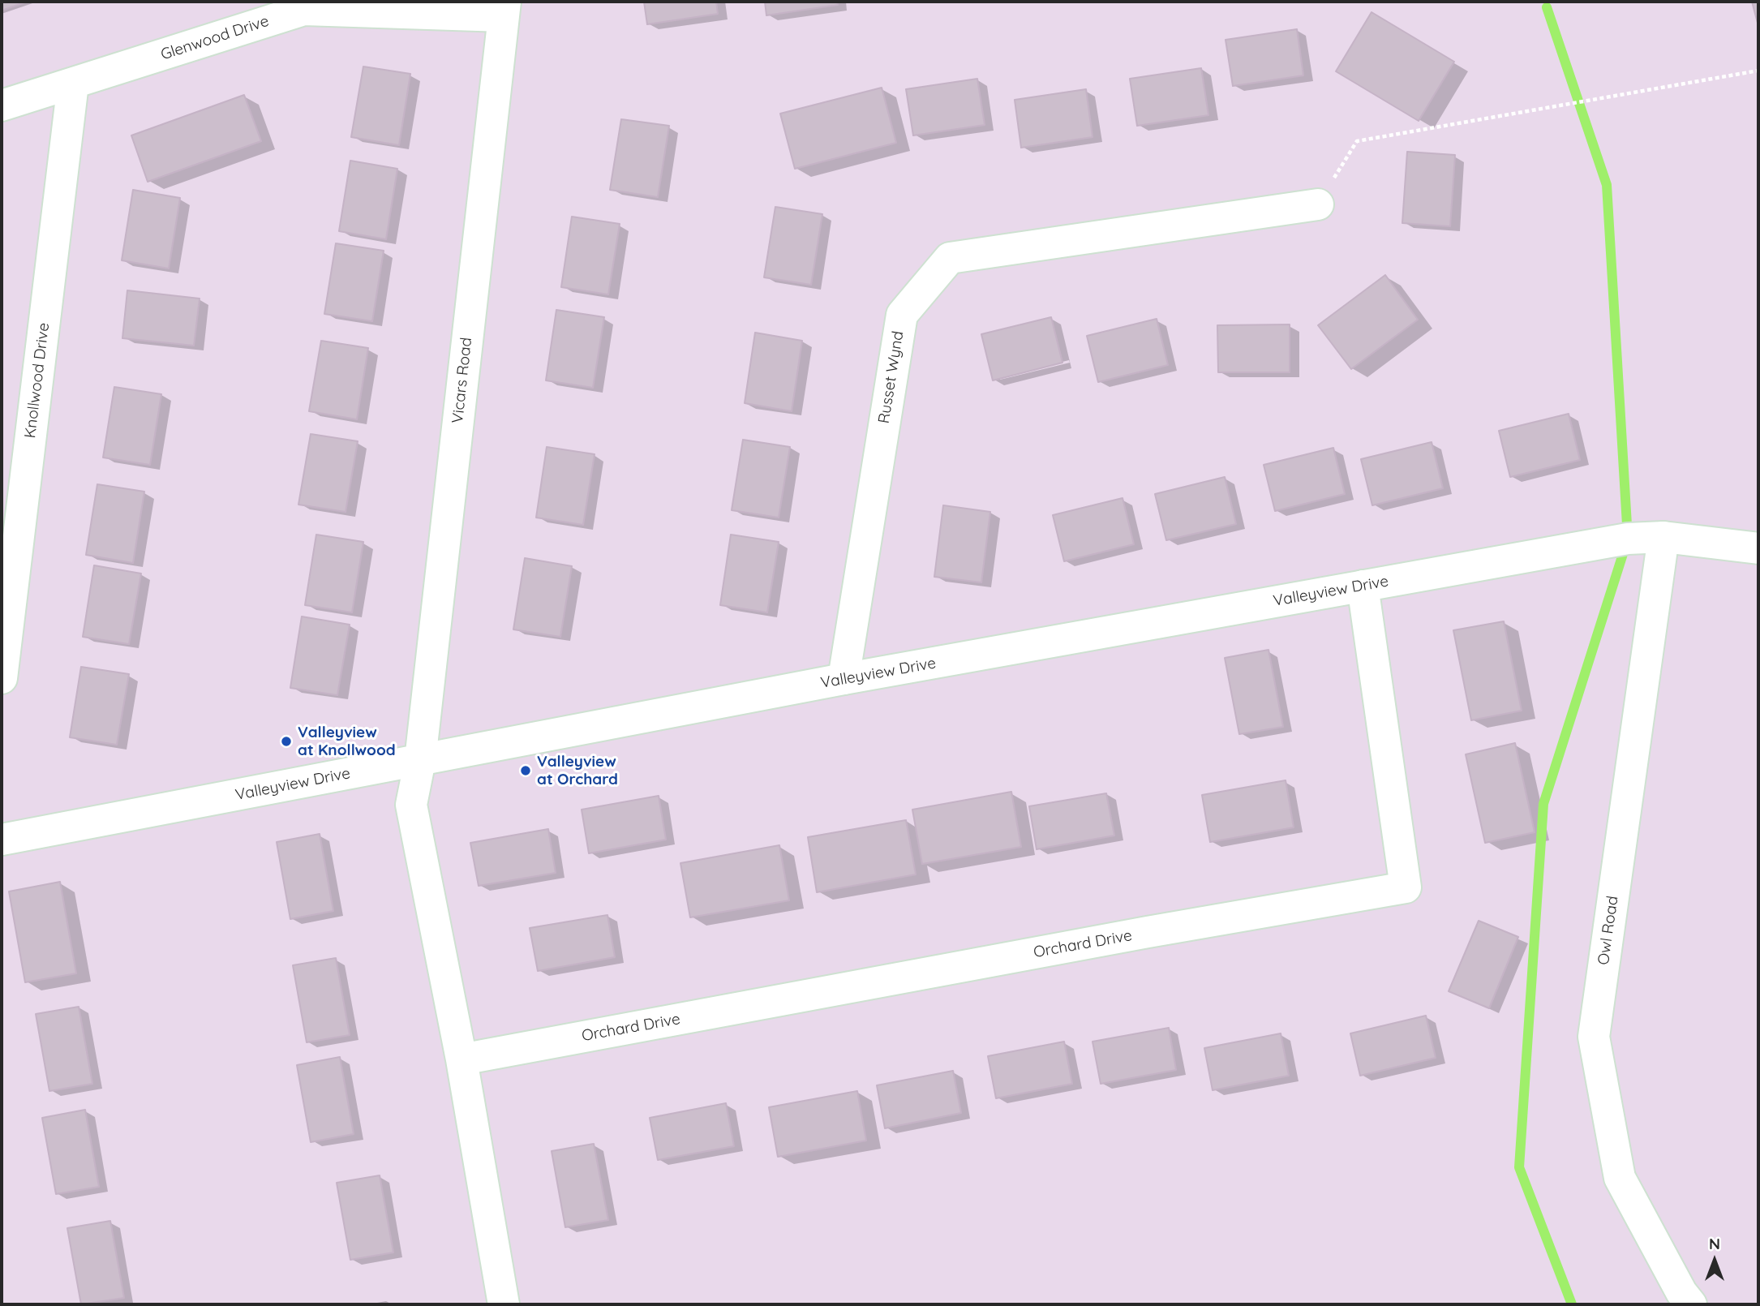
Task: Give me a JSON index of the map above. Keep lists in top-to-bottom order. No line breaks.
{"streets":{"street":["Glenwood Drive","Russet Wynd","Knollwood Drive","Vicars Road","Valleyview Drive","Owl Road","Orchard Drive"]},"crossings":[["Glenwood Drive","Knollwood Drive"],["Glenwood Drive","Vicars Road"],["Russet Wynd","Valleyview Drive"],["Vicars Road","Valleyview Drive"],["Valleyview Drive","Owl Road"],["Valleyview Drive","Orchard Drive"]],"places":["Valleyview at Knollwood","Valleyview at Orchard"],"north":"top"}
